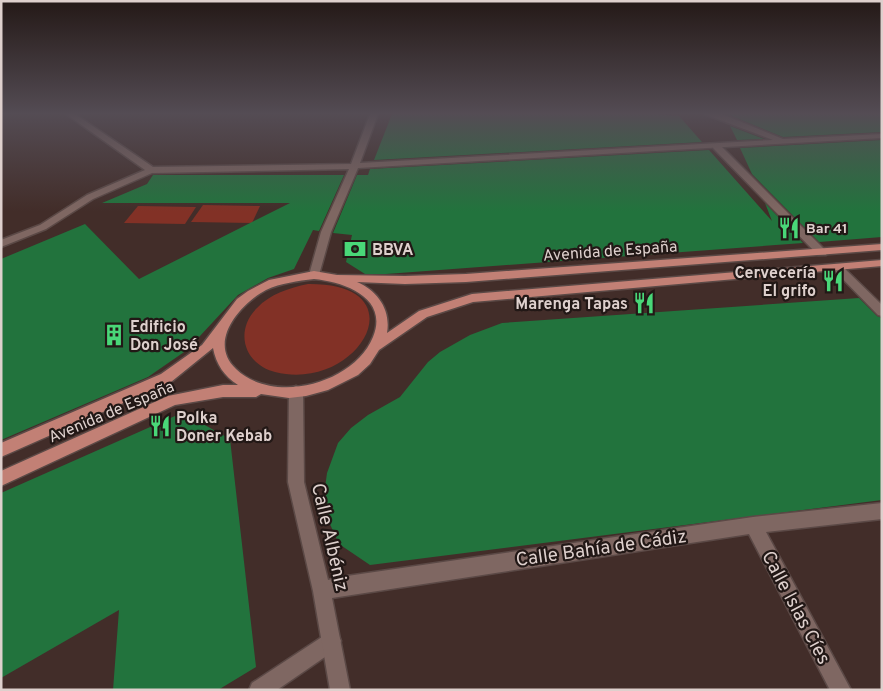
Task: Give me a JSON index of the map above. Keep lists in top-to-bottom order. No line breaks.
{"streets":{"main road":["Avenida de España"],"street":["Calle Albéniz","Calle Bahía de Cádiz","Calle Islas Cíes"]},"crossings":[["Avenida de España","Calle Albéniz"],["Calle Albéniz","Calle Bahía de Cádiz"],["Calle Bahía de Cádiz","Calle Islas Cíes"]],"places":{"restaurant":["Bar 41","Cervecería El grifo","Marenga Tapas","Polka Doner Kebab"],"bank":["BBVA"],"building":["Edificio Don José"]}}
